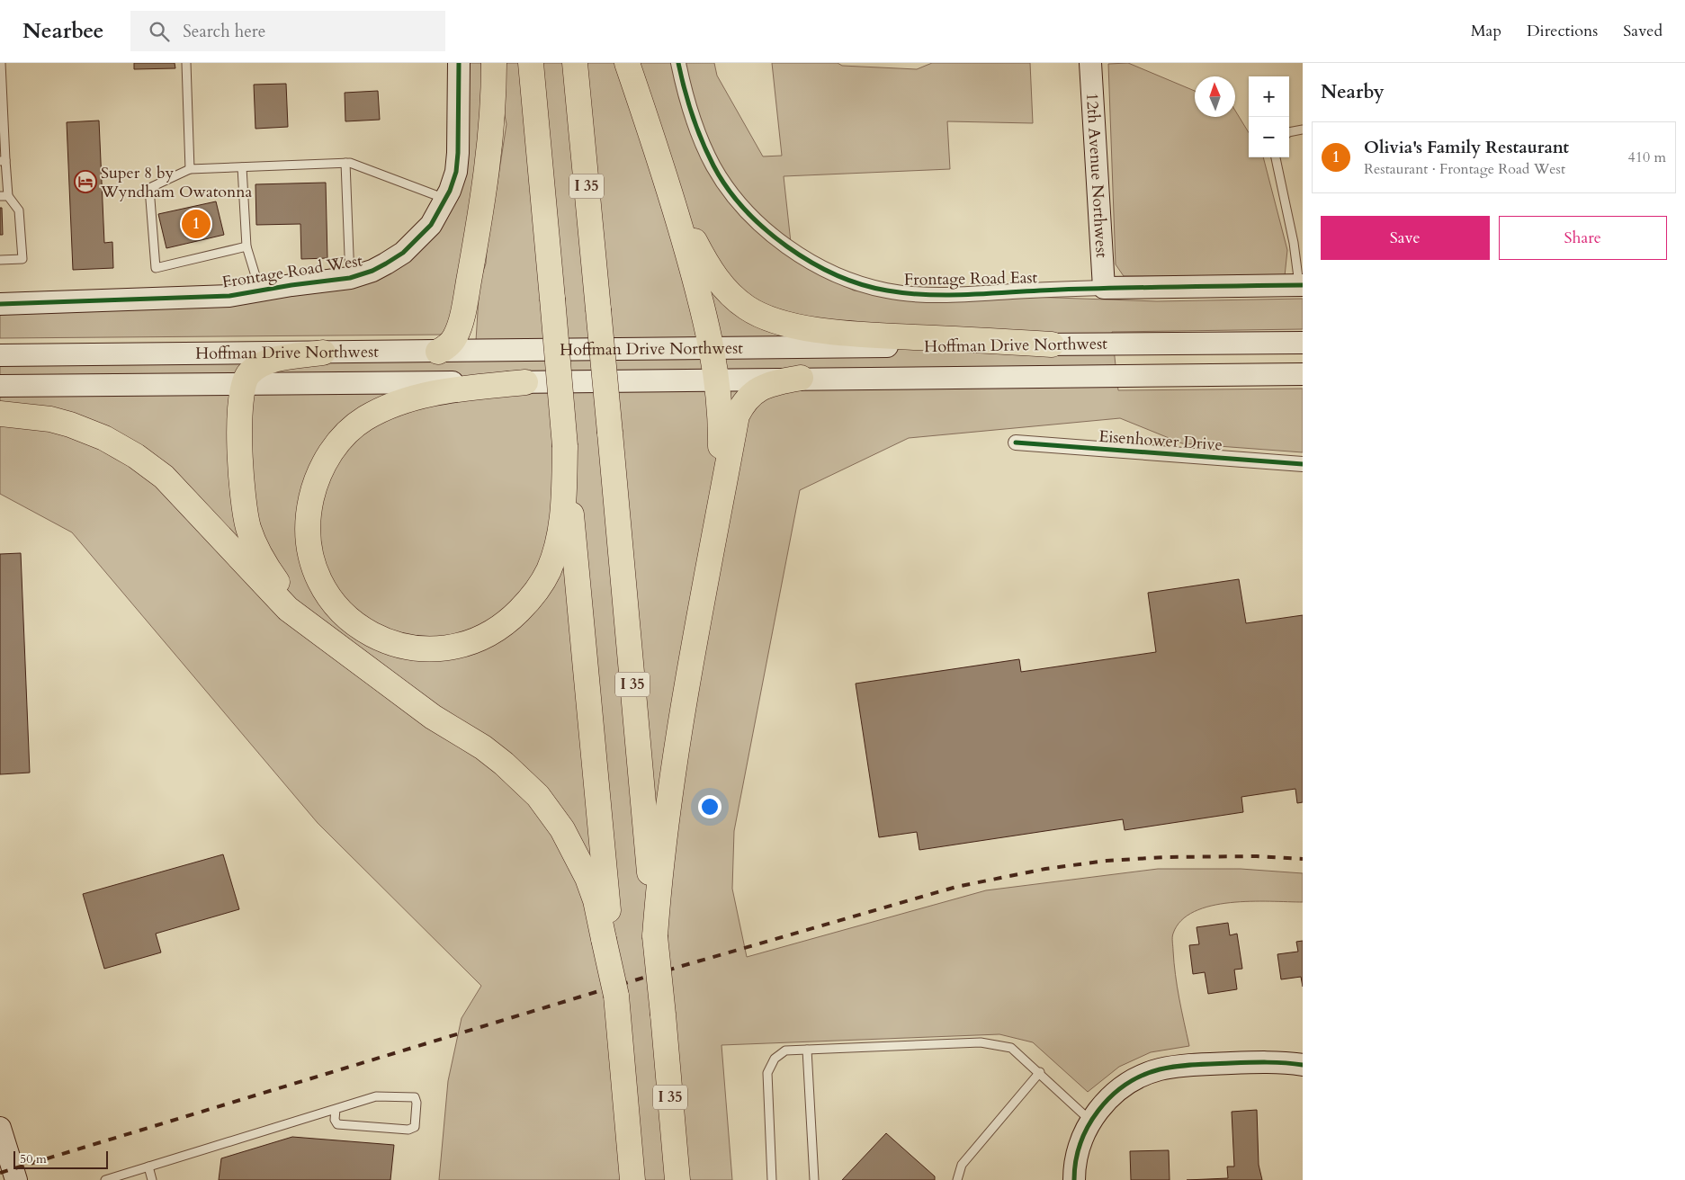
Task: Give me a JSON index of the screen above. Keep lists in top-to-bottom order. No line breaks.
{"streets":{"highway":["I 35"],"main road":["12th Avenue Northwest","Frontage Road West","Frontage Road East","Hoffman Drive Northwest"],"street":["Eisenhower Drive"]},"crossings":[["12th Avenue Northwest","Frontage Road East"]],"places":{"hotel":["Super 8 by Wyndham Owatonna"]},"scale_bar":"50 m","north":"top","page":{"header":"Nearbee","search":"Search here","nav":["Map","Directions","Saved"],"heading":"Nearby","map_buttons":["+","−"],"list":[{"mark":"1","name":"Olivia's Family Restaurant","note":"Restaurant · Frontage Road West","value":"410 m"}],"buttons":["Save","Share"],"pins":"1","scale":"50 m"}}
